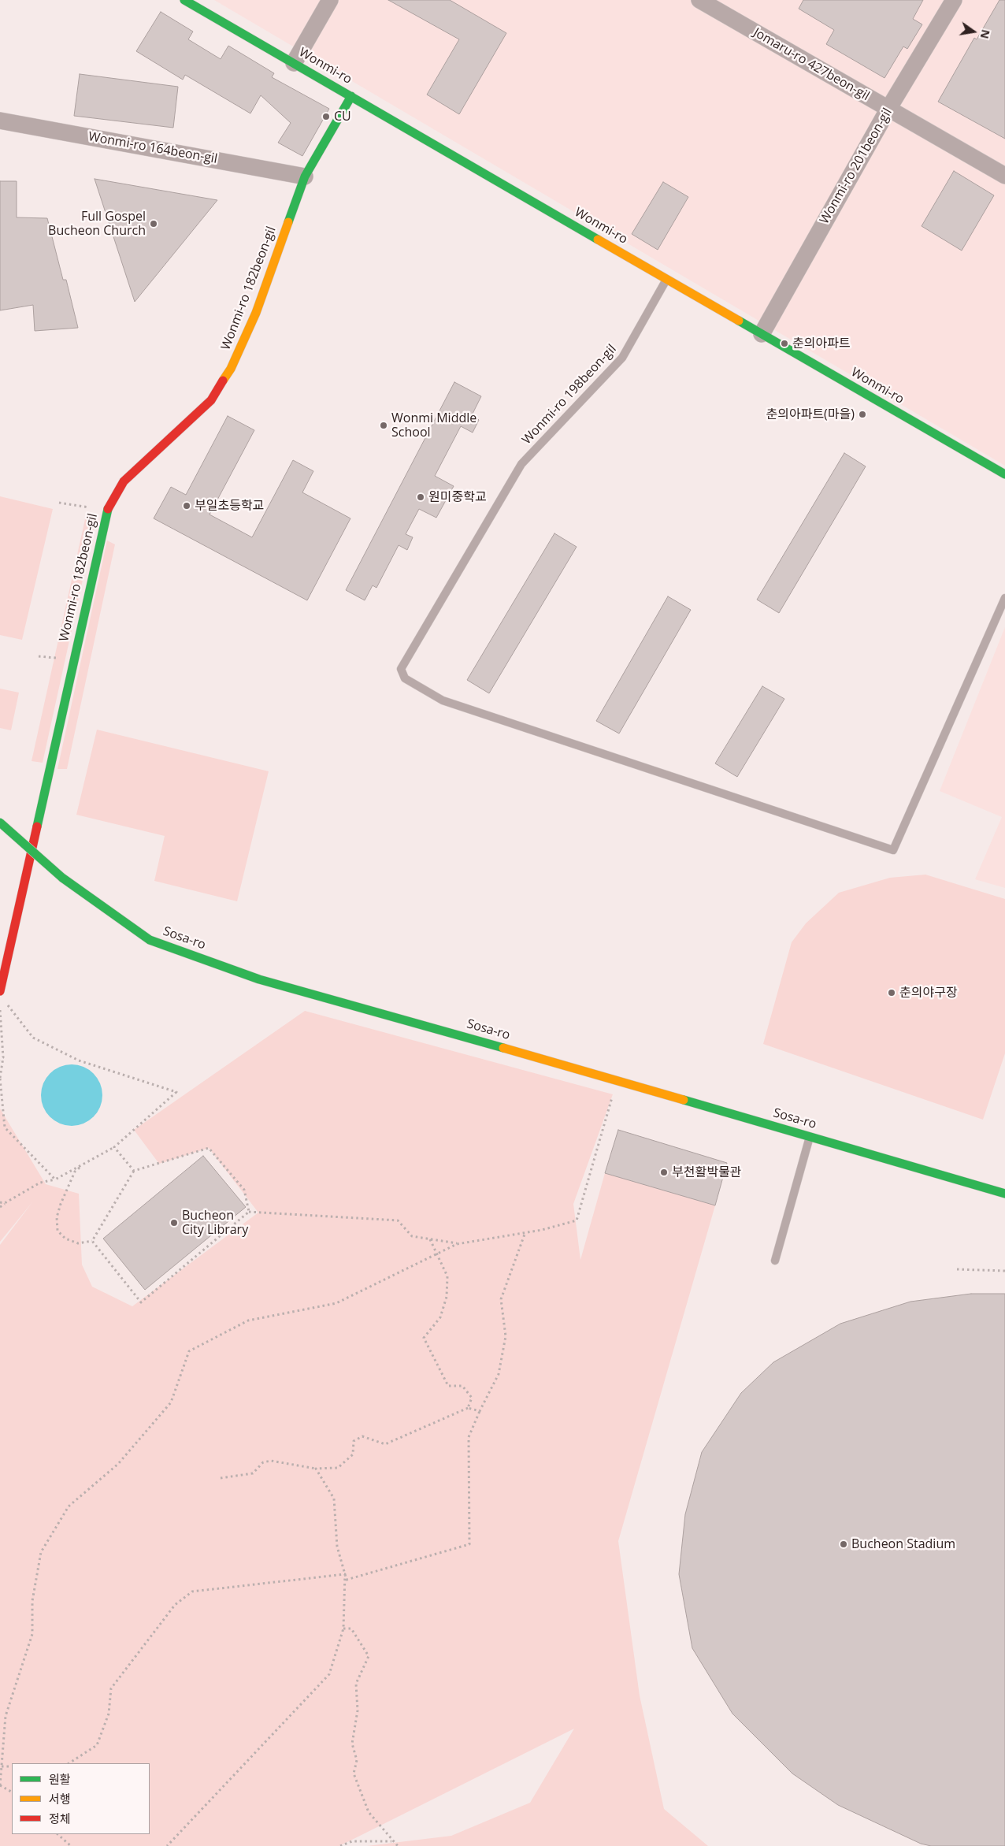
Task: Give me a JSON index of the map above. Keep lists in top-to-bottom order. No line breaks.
{"streets":{"street":["Jomaru-ro 427beon-gil","Wonmi-ro","Wonmi-ro 164beon-gil","Wonmi-ro 201beon-gil","Wonmi-ro 182beon-gil","Sosa-ro"],"lane":["Wonmi-ro 198beon-gil"]},"crossings":[["Jomaru-ro 427beon-gil","Wonmi-ro 201beon-gil"],["Wonmi-ro","Wonmi-ro 201beon-gil"],["Wonmi-ro","Wonmi-ro 182beon-gil"],["Wonmi-ro","Wonmi-ro 198beon-gil"],["Wonmi-ro 164beon-gil","Wonmi-ro 182beon-gil"]],"places":["CU","Full Gospel Bucheon Church","춘의아파트","춘의아파트(마을)","Wonmi Middle School","원미중학교","부일초등학교","춘의야구장","부천활박물관","Bucheon City Library","Bucheon Stadium"],"legend":["원활","서행","정체"],"north":"right"}
